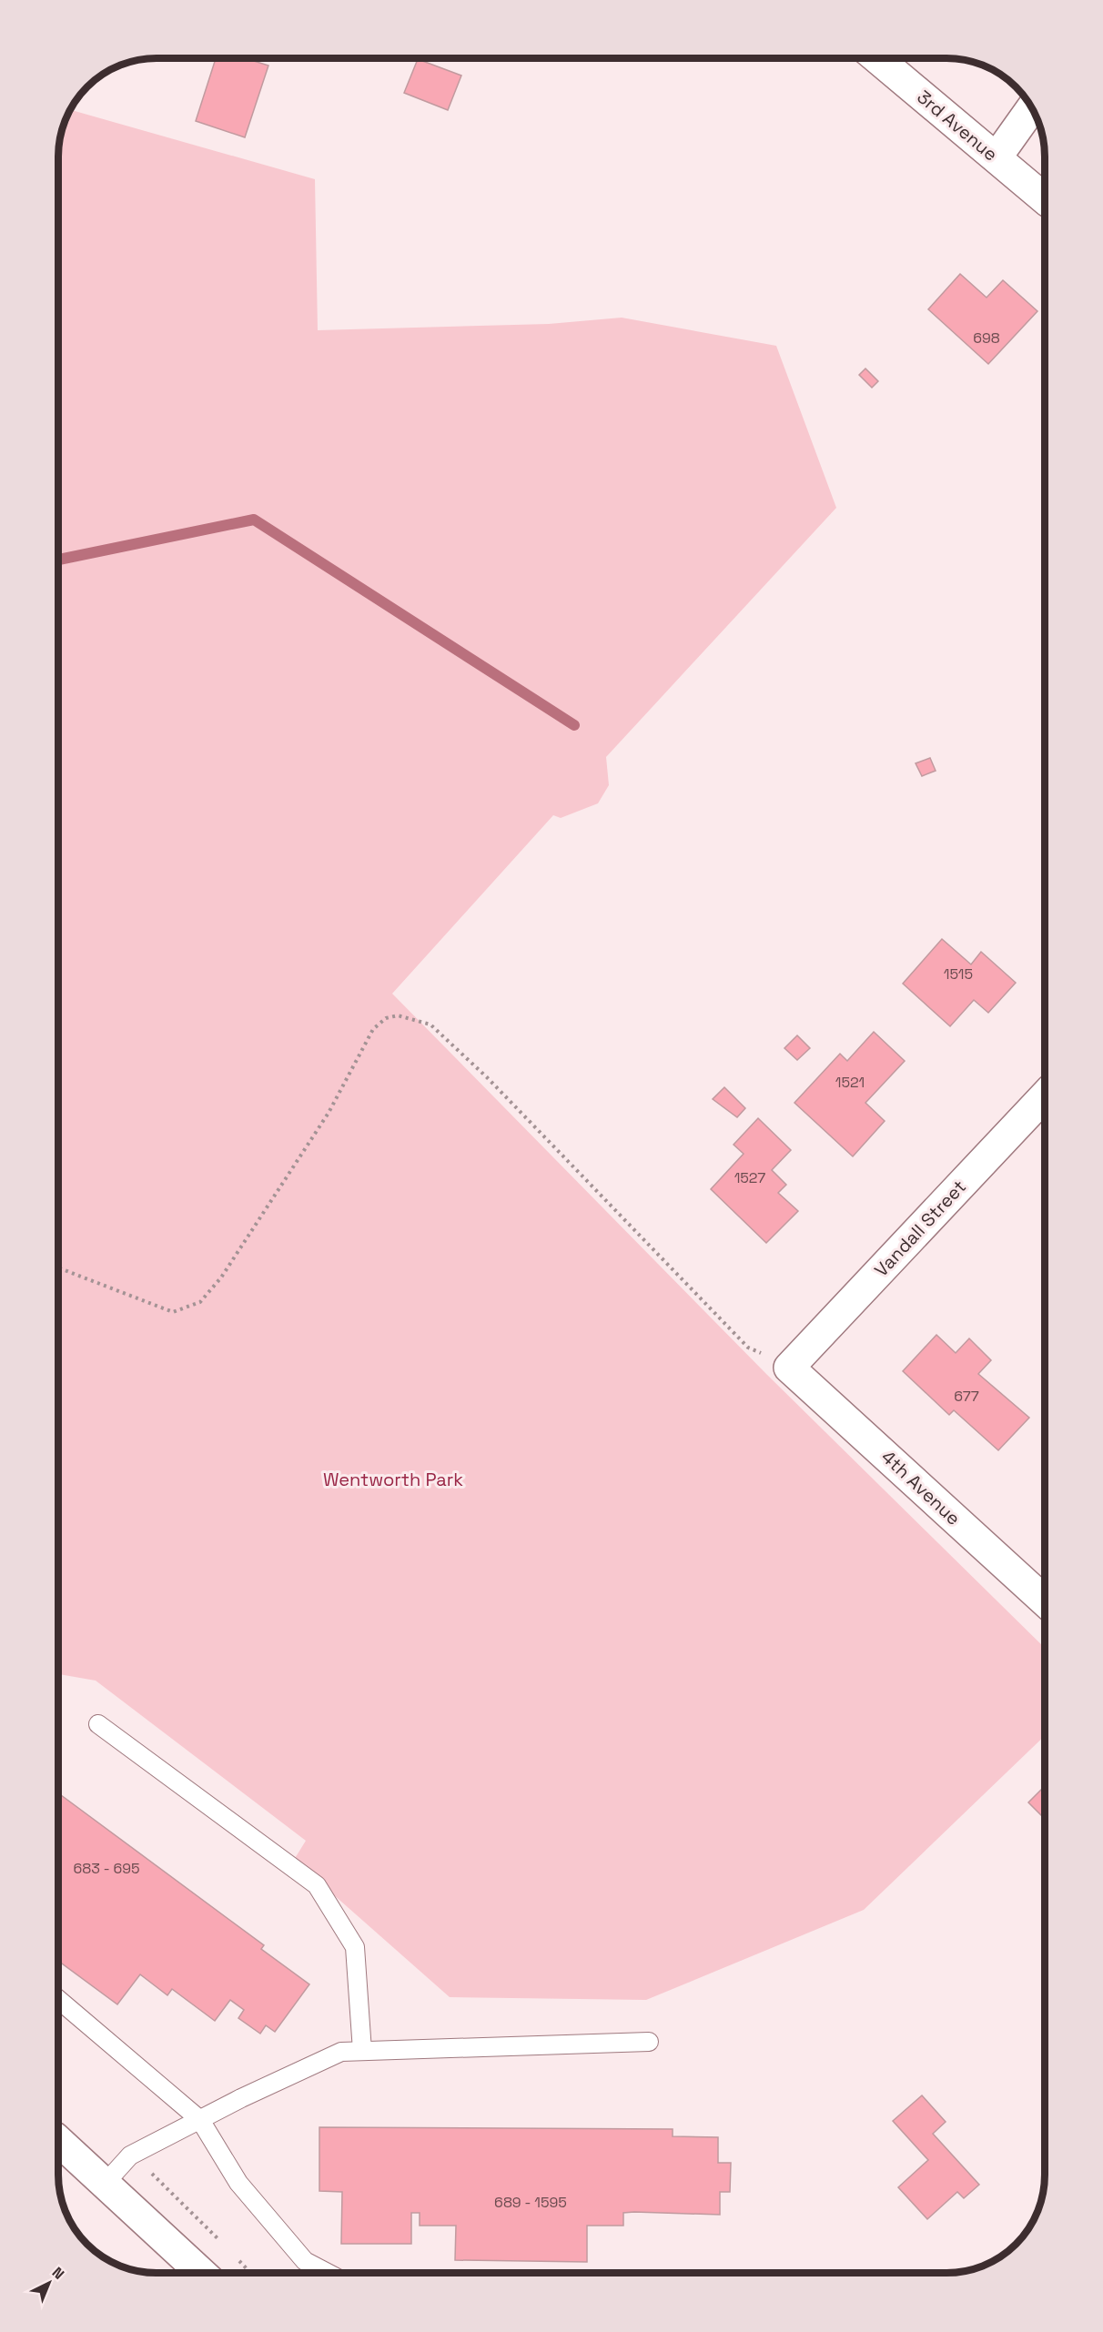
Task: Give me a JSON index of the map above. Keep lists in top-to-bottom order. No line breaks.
{"streets":{"street":["3rd Avenue","Vandall Street","4th Avenue"]},"crossings":[["Vandall Street","4th Avenue"]],"parks":["Wentworth Park"],"house_numbers":["698","1515","1521","1527","677","683 - 695","689 - 1595"],"north":"top right"}
